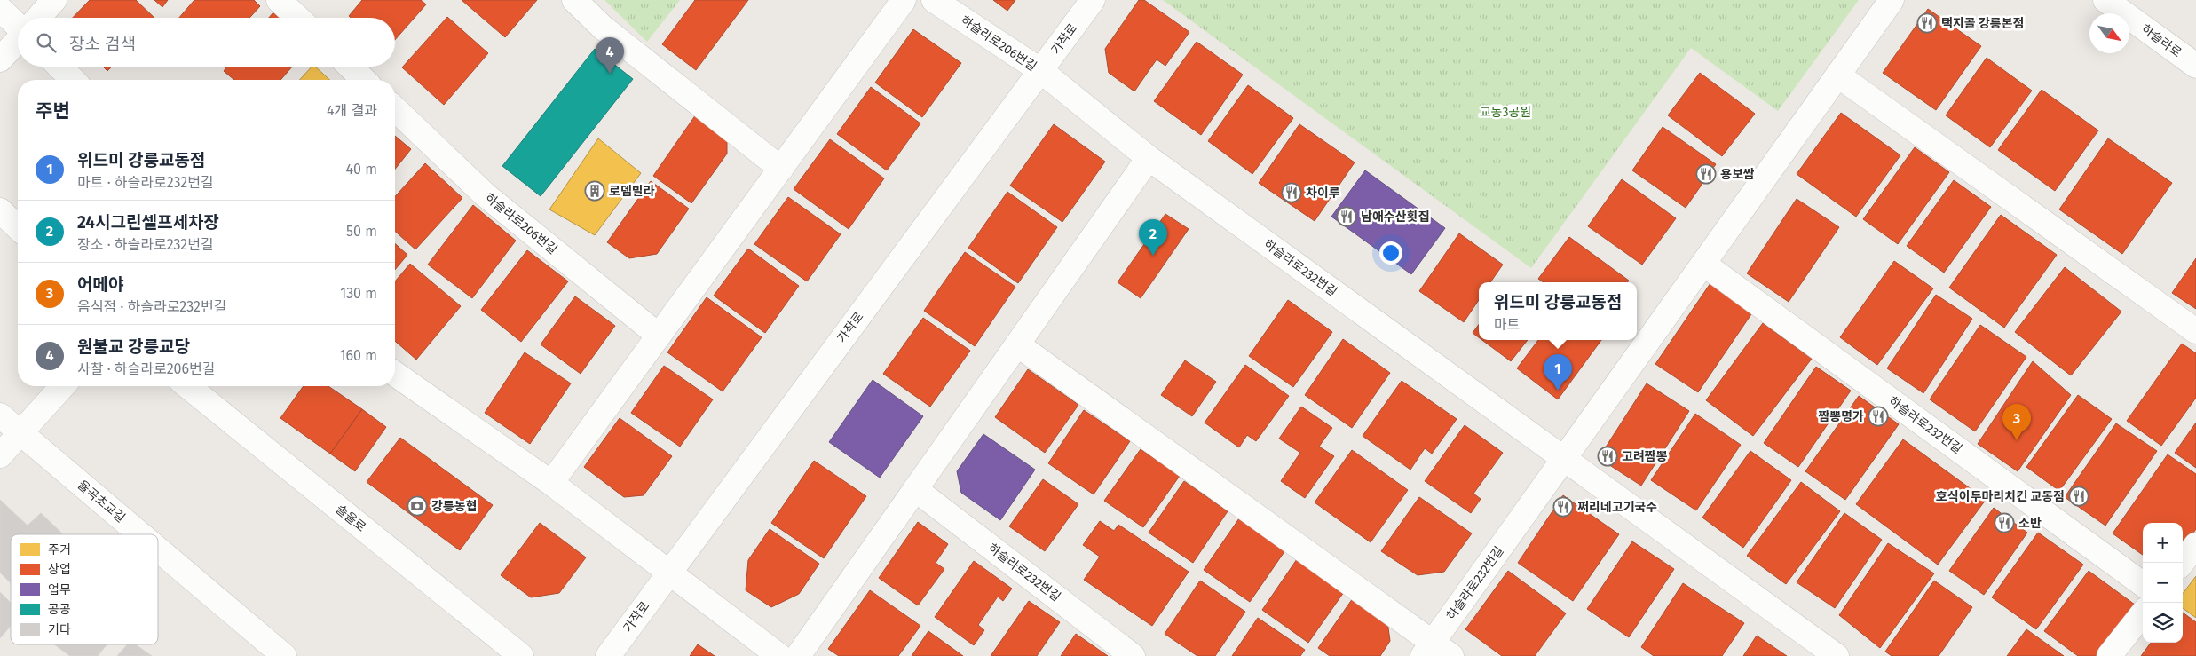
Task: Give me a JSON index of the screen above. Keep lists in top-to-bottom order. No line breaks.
{"streets":{"street":["가작로","하슬라로","하슬라로206번길","하슬라로232번길","율곡초교길","솔올로"]},"crossings":[["가작로","하슬라로206번길"],["가작로","하슬라로232번길"],["하슬라로206번길","하슬라로232번길"]],"parks":["교동3공원"],"places":{"restaurant":["택지골 강릉본점","용보쌈","차이루","남애수산횟집","짬뽕명가","고려짬뽕","호식이두마리치킨 교동점","쩌리네고기국수","소반"],"building":["로뎀빌라"],"bank":["강릉농협"]},"legend":["주거","상업","업무","공공","기타"],"north":"bottom right","page":{"search":"장소 검색","pins":["4","2","1","3"],"heading":["주변","4개 결과"],"list":[{"mark":"1","name":"위드미 강릉교동점","note":"마트 · 하슬라로232번길","value":"40 m"},{"mark":"2","name":"24시그린셀프세차장","note":"장소 · 하슬라로232번길","value":"50 m"},{"mark":"3","name":"어메야","note":"음식점 · 하슬라로232번길","value":"130 m"},{"mark":"4","name":"원불교 강릉교당","note":"사찰 · 하슬라로206번길","value":"160 m"}],"popup":["위드미 강릉교동점","마트"],"map_buttons":["+","−"]}}
